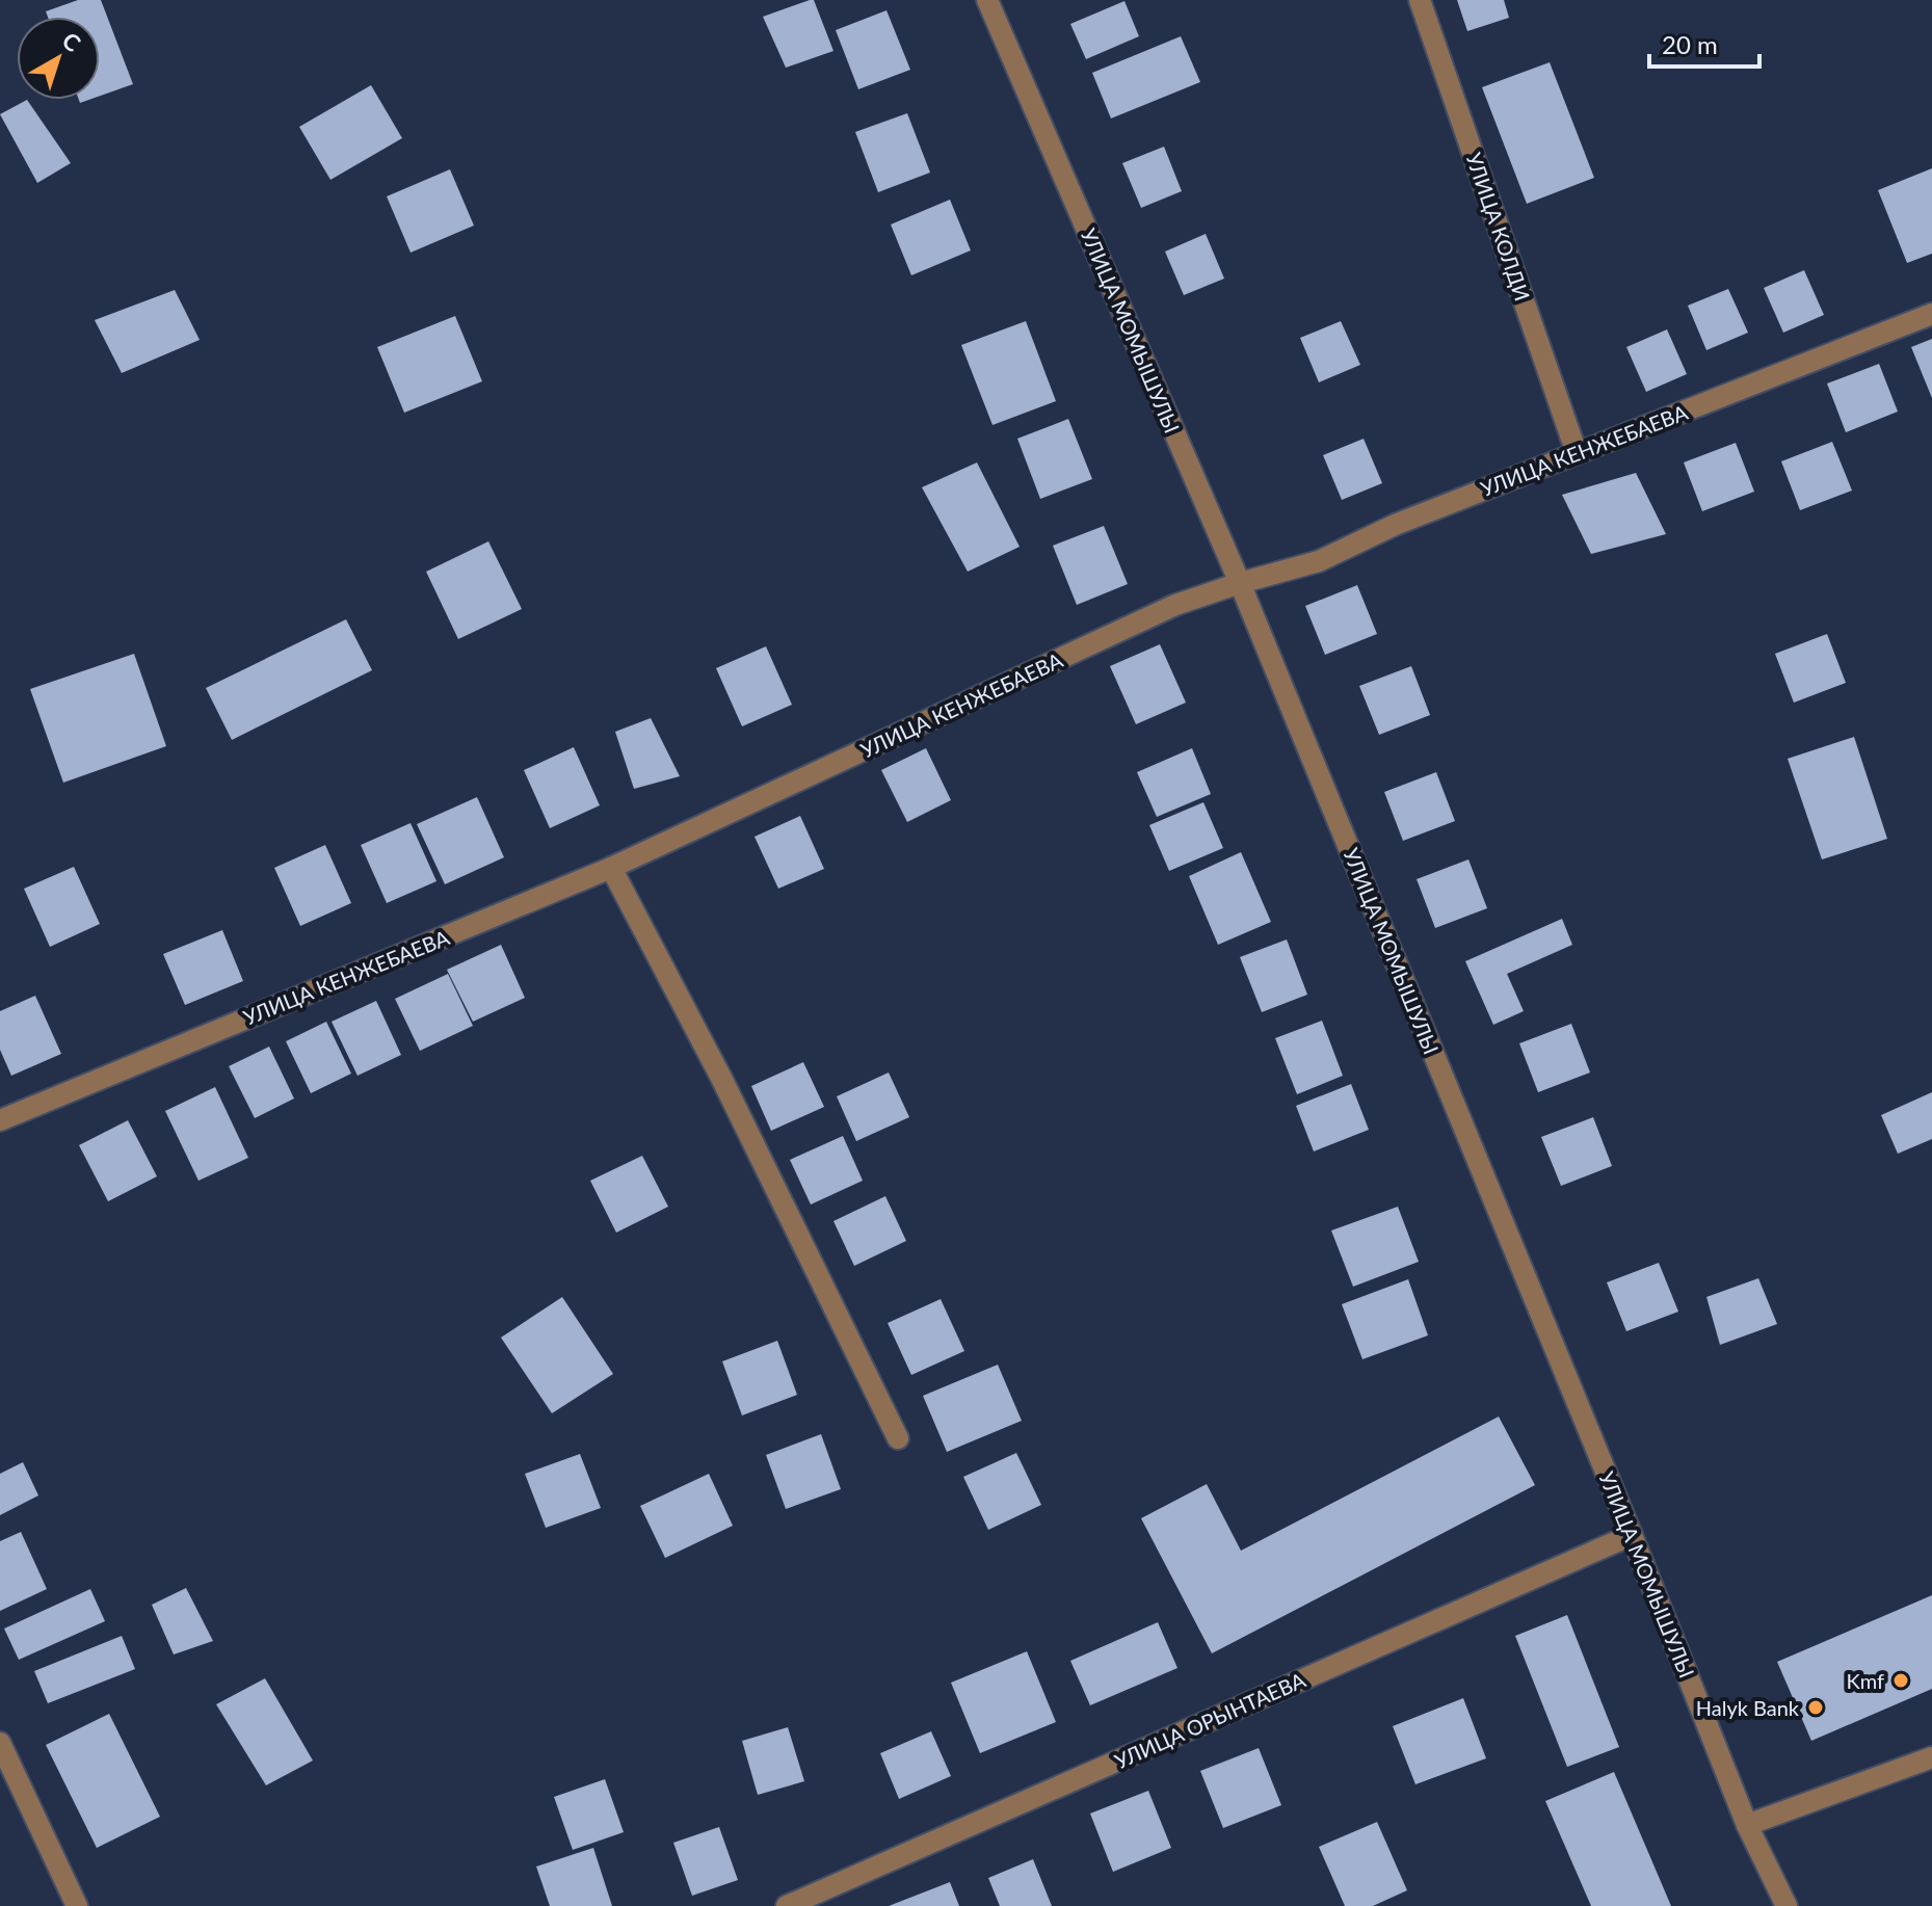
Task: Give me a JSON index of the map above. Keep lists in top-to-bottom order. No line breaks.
{"streets":{"street":["УЛИЦА КОЛДИ","УЛИЦА МОМЫШУЛЫ","УЛИЦА КЕНЖЕБАЕВА","УЛИЦА ОРЫНТАЕВА"]},"crossings":[["УЛИЦА КОЛДИ","УЛИЦА КЕНЖЕБАЕВА"],["УЛИЦА МОМЫШУЛЫ","УЛИЦА КЕНЖЕБАЕВА"],["УЛИЦА МОМЫШУЛЫ","УЛИЦА ОРЫНТАЕВА"]],"places":["Kmf","Halyk Bank"],"scale_bar":"20 m","north":"top right"}
